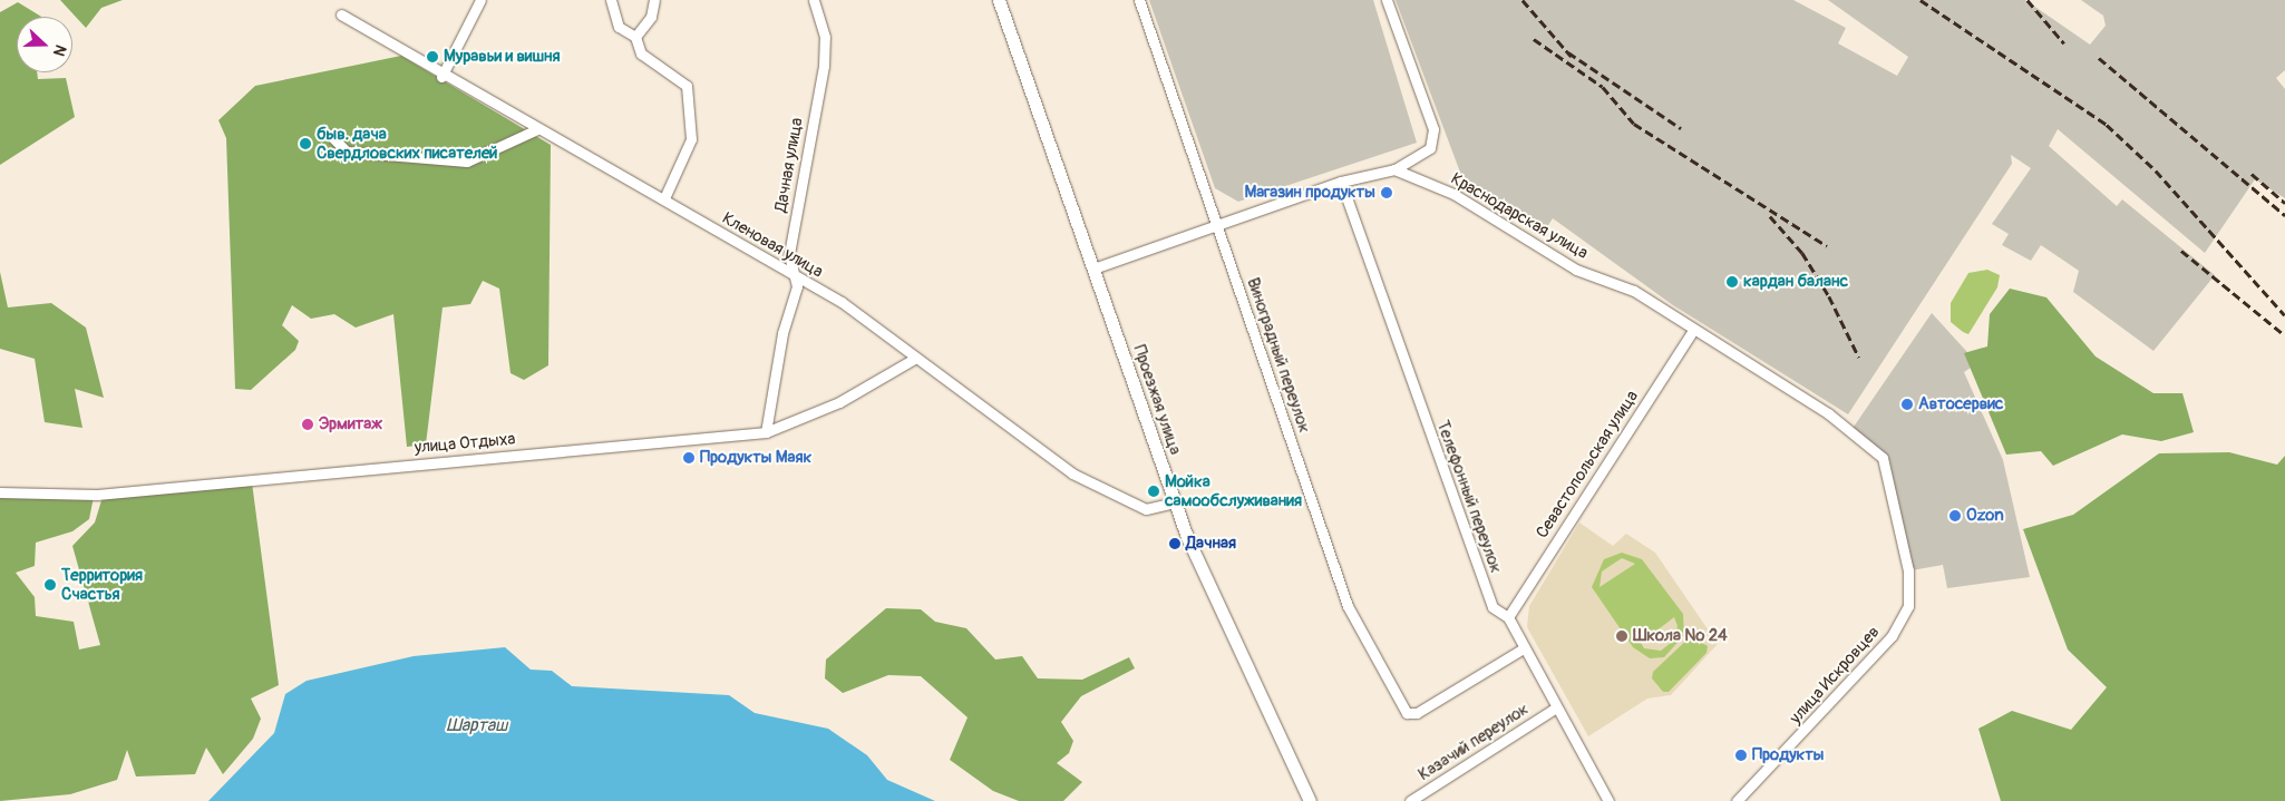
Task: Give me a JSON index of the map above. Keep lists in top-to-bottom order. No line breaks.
{"streets":{"main road":["Проезжая улица"],"street":["Дачная улица","Краснодарская улица","Кленовая улица","Виноградный переулок","улица Отдыха","Севастопольская улица","Телефонный переулок","улица Искровцев","Казачий переулок"]},"crossings":[["Дачная улица","Кленовая улица"],["Дачная улица","улица Отдыха"],["Краснодарская улица","Севастопольская улица"],["Краснодарская улица","улица Искровцев"],["Кленовая улица","Проезжая улица"],["Кленовая улица","улица Отдыха"],["Виноградный переулок","Телефонный переулок"],["Севастопольская улица","Телефонный переулок"],["Телефонный переулок","Казачий переулок"]],"water":["Шарташ"],"places":["Муравьи и вишня","быв. дача Свердловских писателей","Магазин продукты","кардан баланс","Автосервис","Эрмитаж","Продукты Маяк","Мойка самообслуживания","Ozon","Дачная","Территория Счастья","Школа № 24","Продукты"],"north":"right"}
